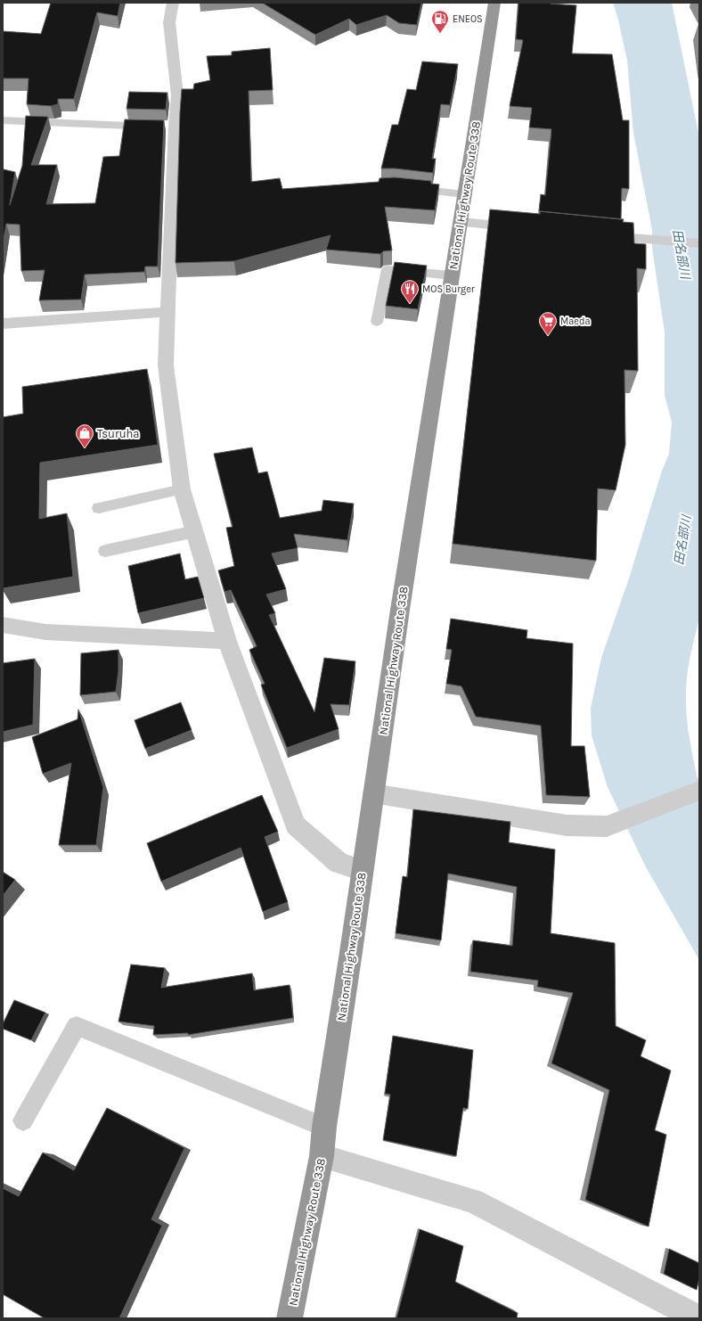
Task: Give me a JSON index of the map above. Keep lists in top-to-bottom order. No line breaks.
{"streets":{"highway":["National Highway Route 338"]},"water":["田名部川"],"places":{"fuel station":["ENEOS"],"restaurant":["MOS Burger"],"supermarket":["Maeda"],"shop":["Tsuruha"]}}
